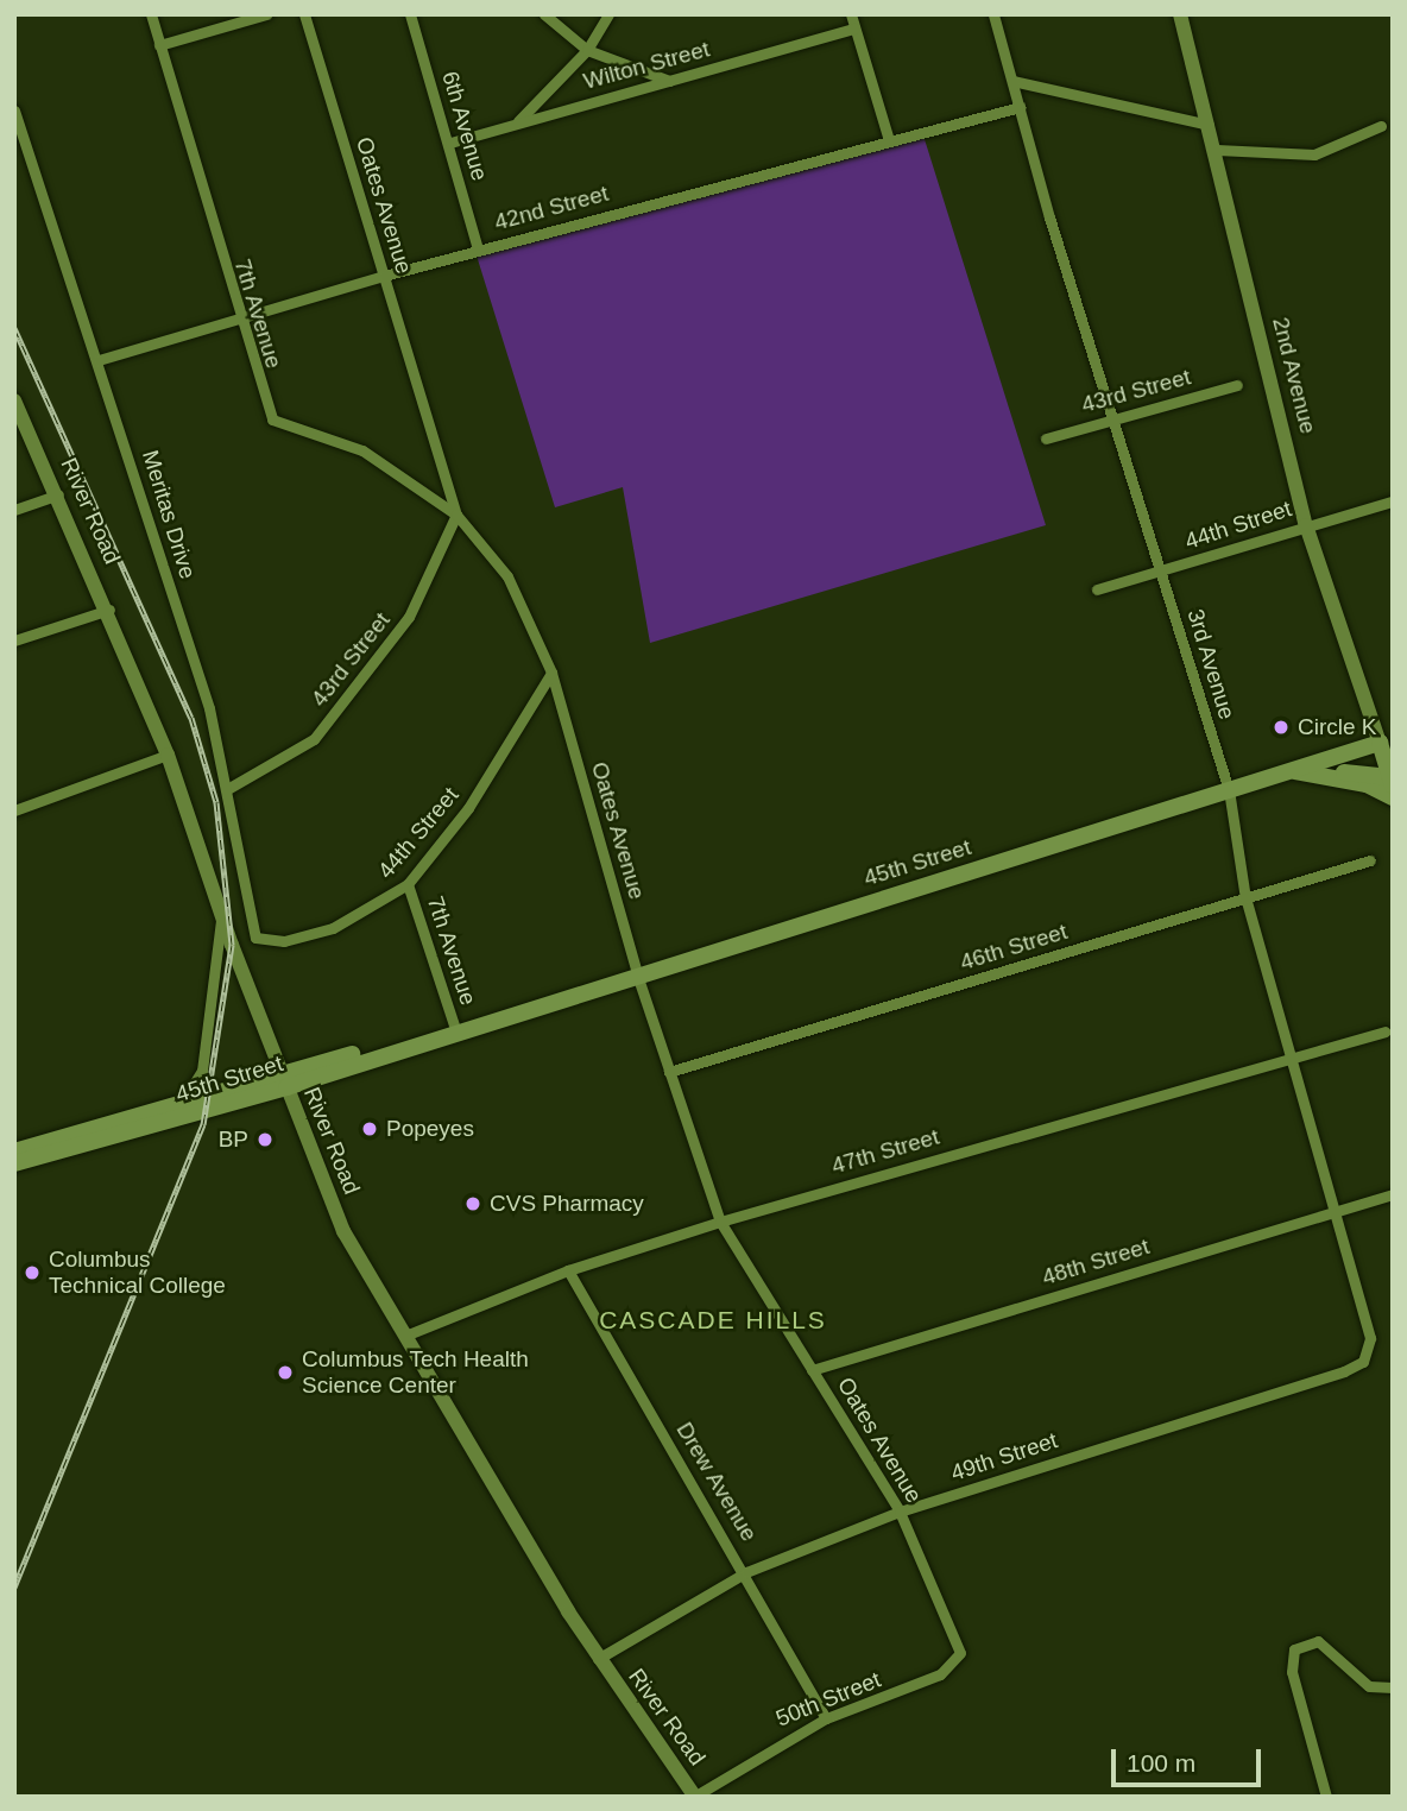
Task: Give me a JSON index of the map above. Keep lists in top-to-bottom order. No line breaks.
{"streets":{"main road":["2nd Avenue","River Road","45th Street"],"street":["Wilton Street","6th Avenue","Oates Avenue","42nd Street","7th Avenue","43rd Street","Meritas Drive","44th Street","3rd Avenue","46th Street","47th Street","48th Street","49th Street","Drew Avenue","50th Street"]},"crossings":[["Wilton Street","6th Avenue"],["6th Avenue","42nd Street"],["Oates Avenue","42nd Street"],["Oates Avenue","7th Avenue"],["Oates Avenue","43rd Street"],["Oates Avenue","44th Street"],["Oates Avenue","45th Street"],["Oates Avenue","46th Street"],["Oates Avenue","47th Street"],["Oates Avenue","48th Street"],["Oates Avenue","49th Street"],["Oates Avenue","50th Street"],["42nd Street","7th Avenue"],["42nd Street","Meritas Drive"],["42nd Street","3rd Avenue"],["7th Avenue","43rd Street"],["7th Avenue","44th Street"],["7th Avenue","45th Street"],["2nd Avenue","44th Street"],["2nd Avenue","45th Street"],["43rd Street","Meritas Drive"],["43rd Street","3rd Avenue"],["River Road","45th Street"],["River Road","47th Street"],["River Road","49th Street"],["River Road","50th Street"],["Meritas Drive","44th Street"],["44th Street","3rd Avenue"],["3rd Avenue","45th Street"],["3rd Avenue","46th Street"],["3rd Avenue","47th Street"],["3rd Avenue","48th Street"],["3rd Avenue","49th Street"],["47th Street","Drew Avenue"],["49th Street","Drew Avenue"],["Drew Avenue","50th Street"]],"districts":["CASCADE HILLS"],"places":["Circle K","Popeyes","BP","CVS Pharmacy","Columbus Technical College","Columbus Tech Health Science Center"],"scale_bar":"100 m"}
